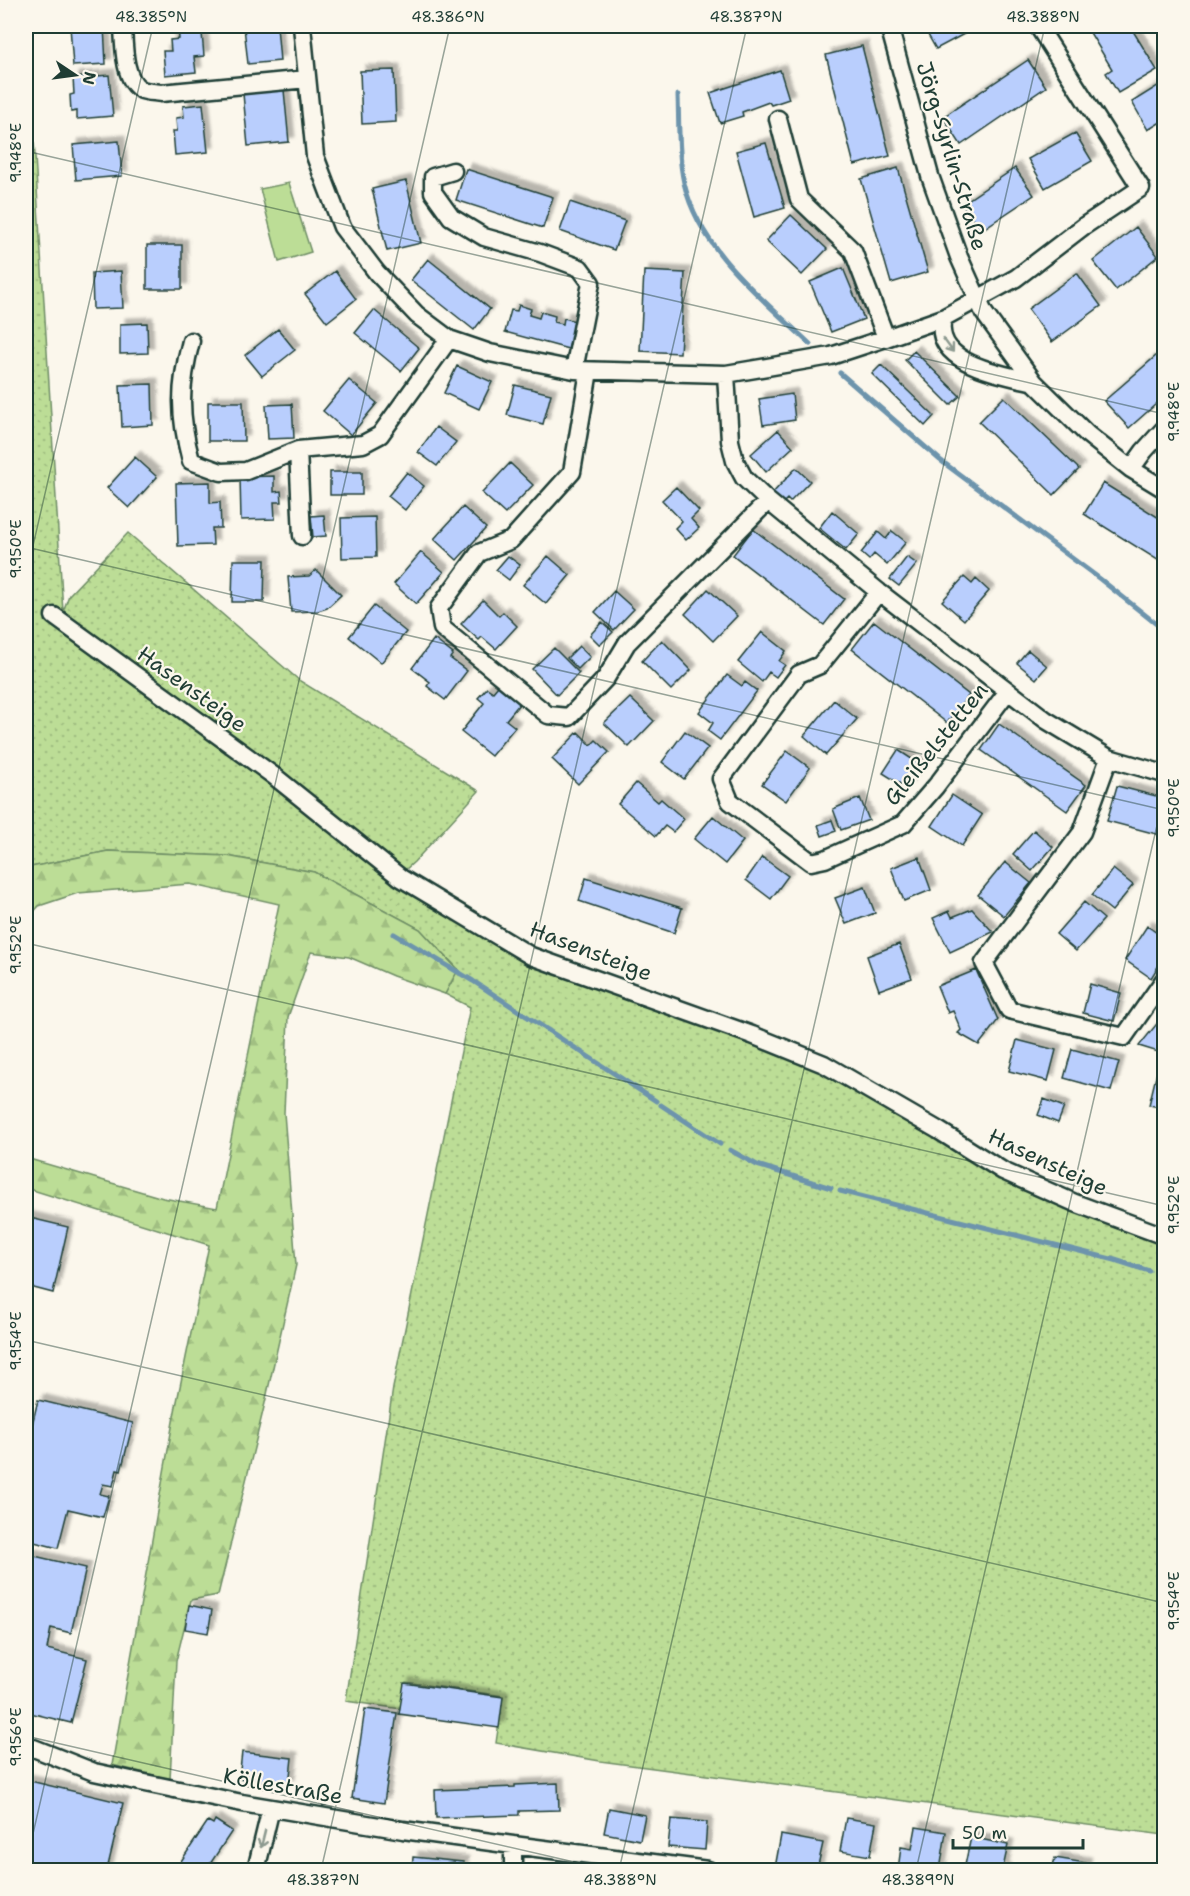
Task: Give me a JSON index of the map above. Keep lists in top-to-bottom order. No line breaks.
{"streets":{"street":["Jörg-Syrlin-Straße","Hasensteige","Gleißelstetten","Köllestraße"]},"scale_bar":"50 m","north":"right","coordinates":["48.385°N","48.386°N","48.387°N","48.388°N","9.948°E","9.950°E","9.952°E","9.954°E","9.956°E","48.389°N"]}
